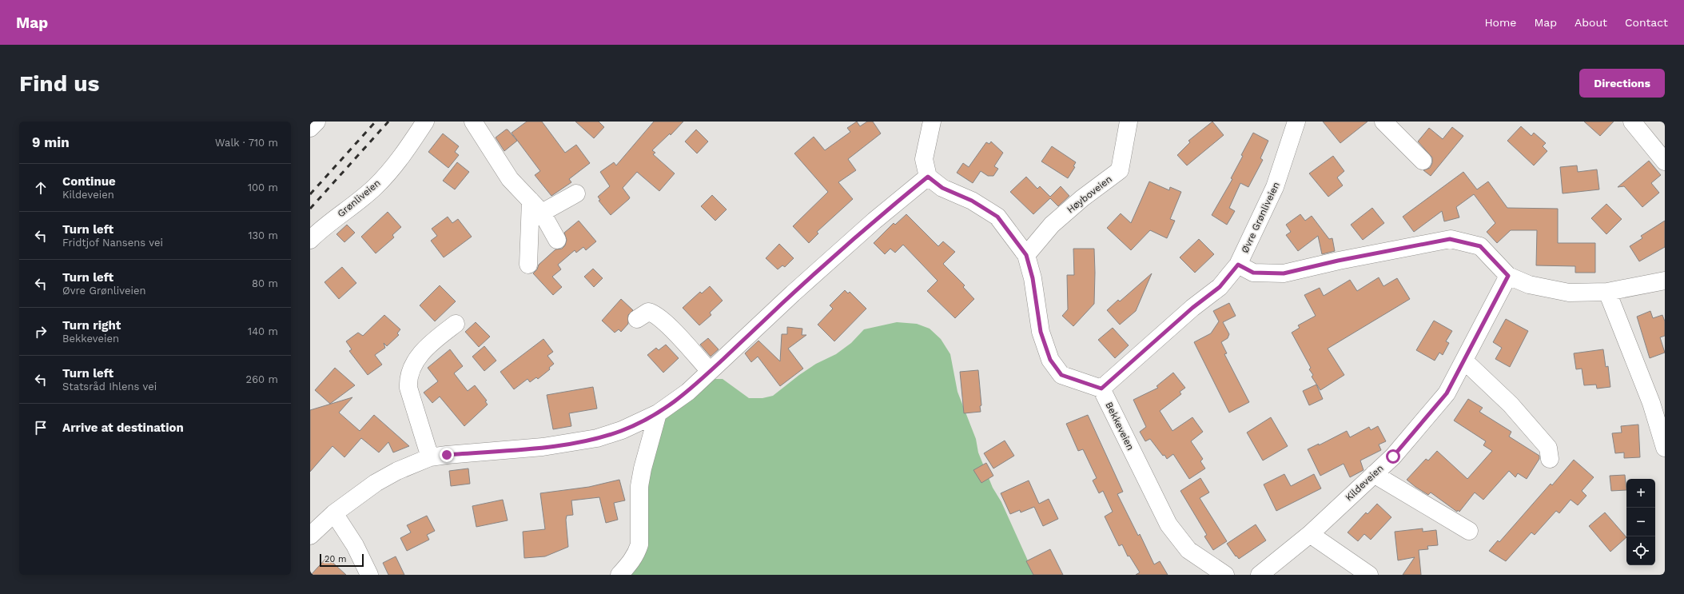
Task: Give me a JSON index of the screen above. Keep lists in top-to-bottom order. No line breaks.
{"streets":{"street":["Høyboveien","Grønliveien","Øvre Grønliveien","Bekkeveien","Kildeveien"]},"crossings":[["Øvre Grønliveien","Bekkeveien"]],"scale_bar":"20 m","page":{"header":"Map","nav":["Home","Map","About","Contact"],"buttons":"Directions","title":"Find us","heading":["9 min","Walk · 710 m"],"list":[["Continue","Kildeveien","100 m"],["Turn left","Fridtjof Nansens vei","130 m"],["Turn left","Øvre Grønliveien","80 m"],["Turn right","Bekkeveien","140 m"],["Turn left","Statsråd Ihlens vei","260 m"],"Arrive at destination"],"map_buttons":["+","−"],"scale":"20 m"}}
